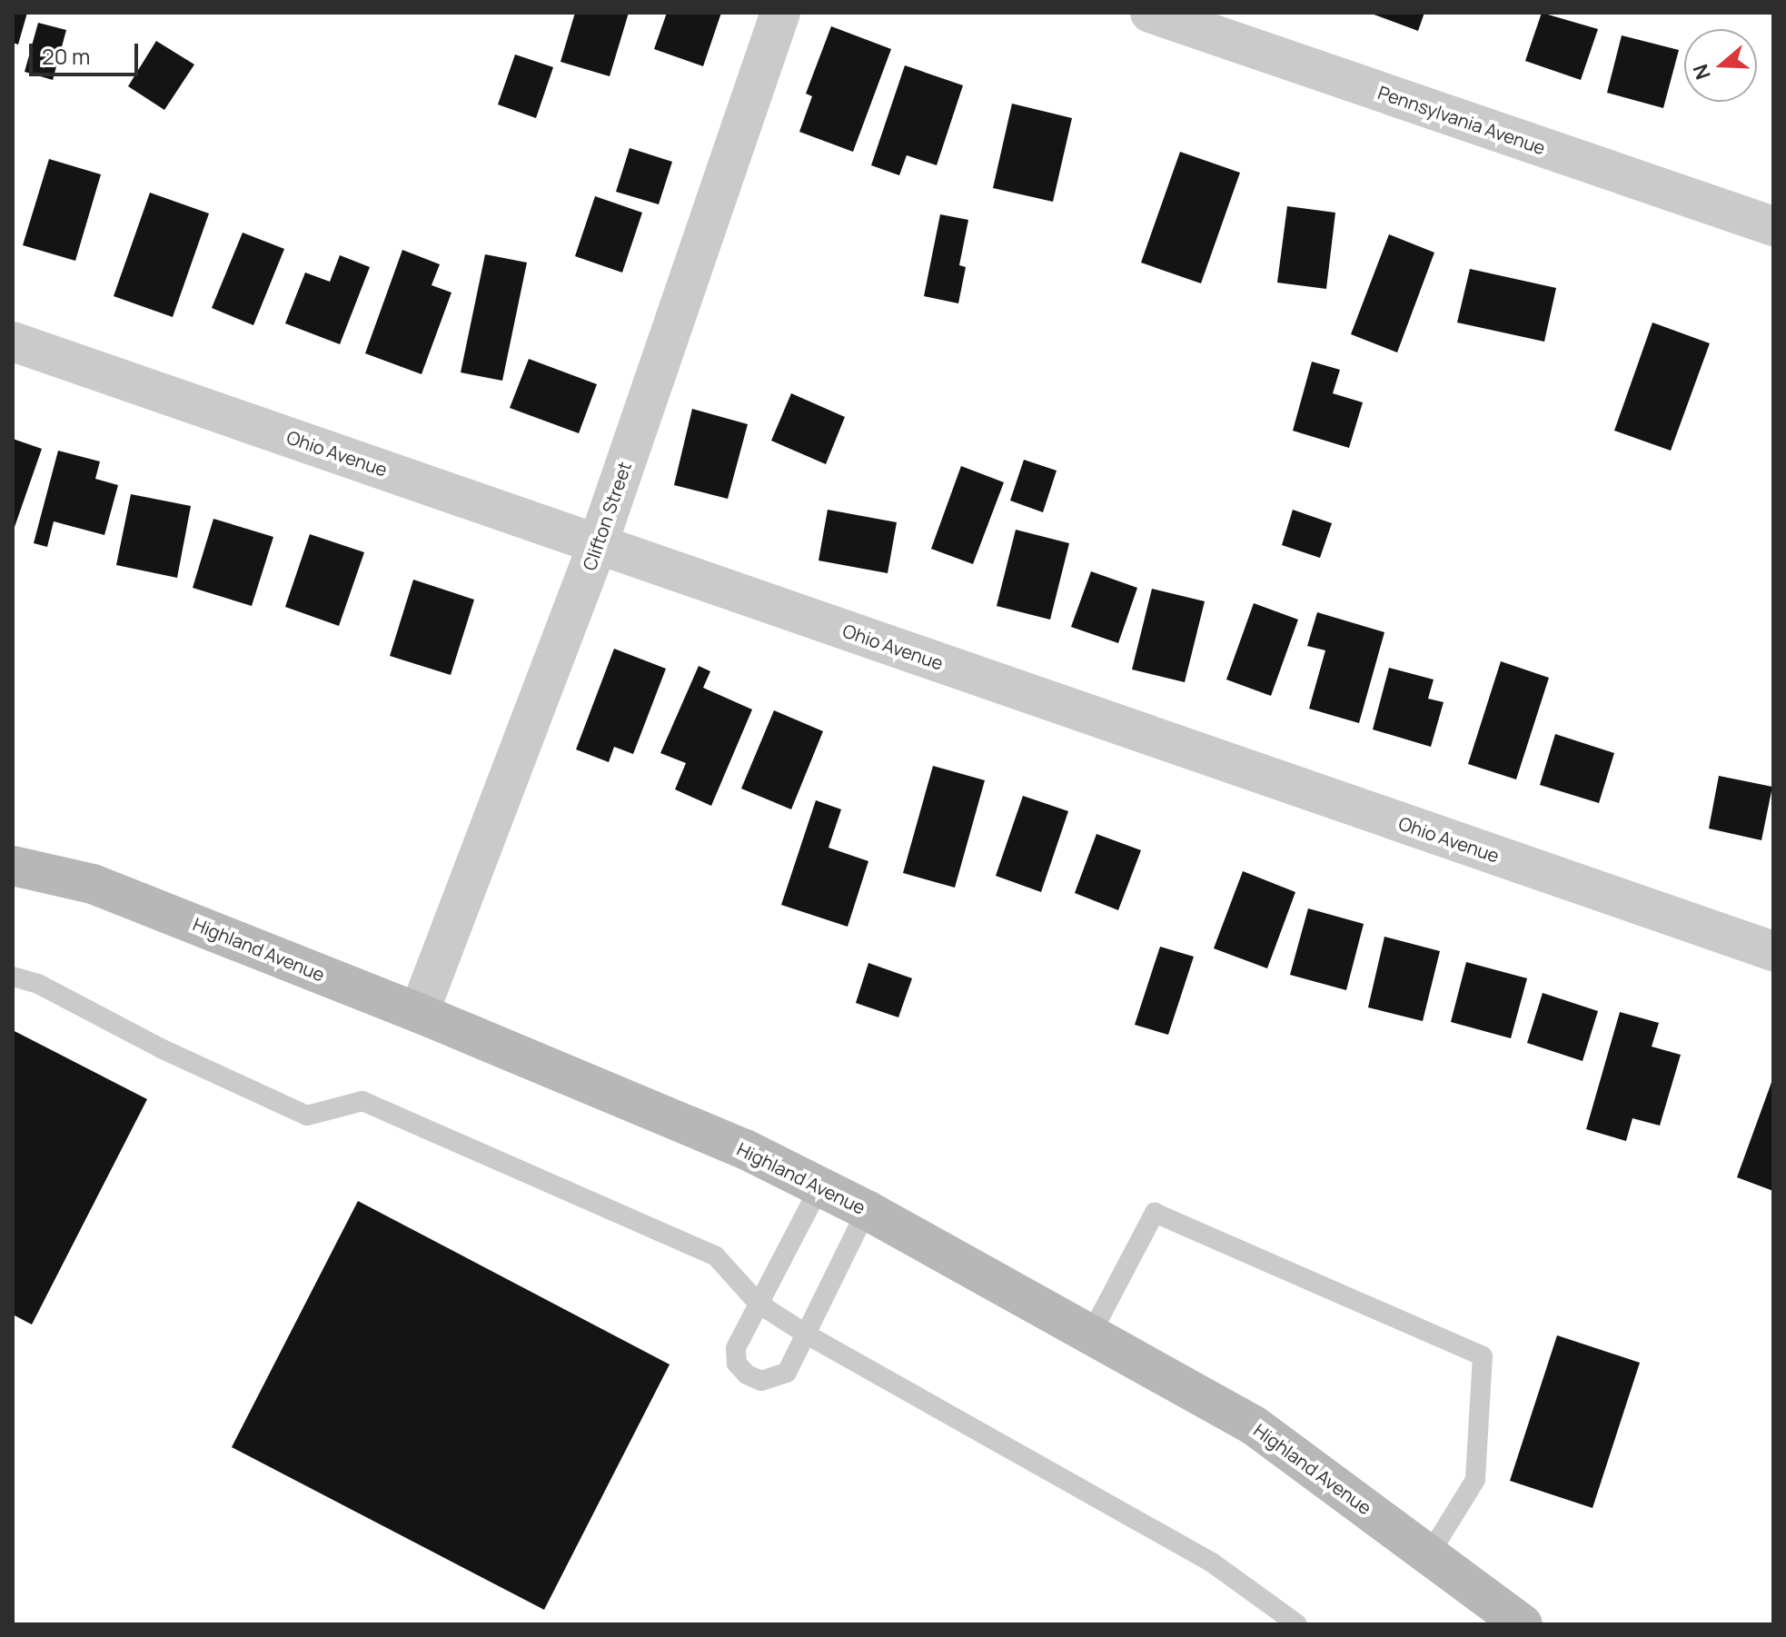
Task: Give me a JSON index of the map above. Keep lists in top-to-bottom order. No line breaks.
{"streets":{"main road":["Highland Avenue"],"street":["Pennsylvania Avenue","Ohio Avenue","Clifton Street"]},"crossings":[["Ohio Avenue","Clifton Street"],["Clifton Street","Highland Avenue"]],"scale_bar":"20 m","north":"left"}
